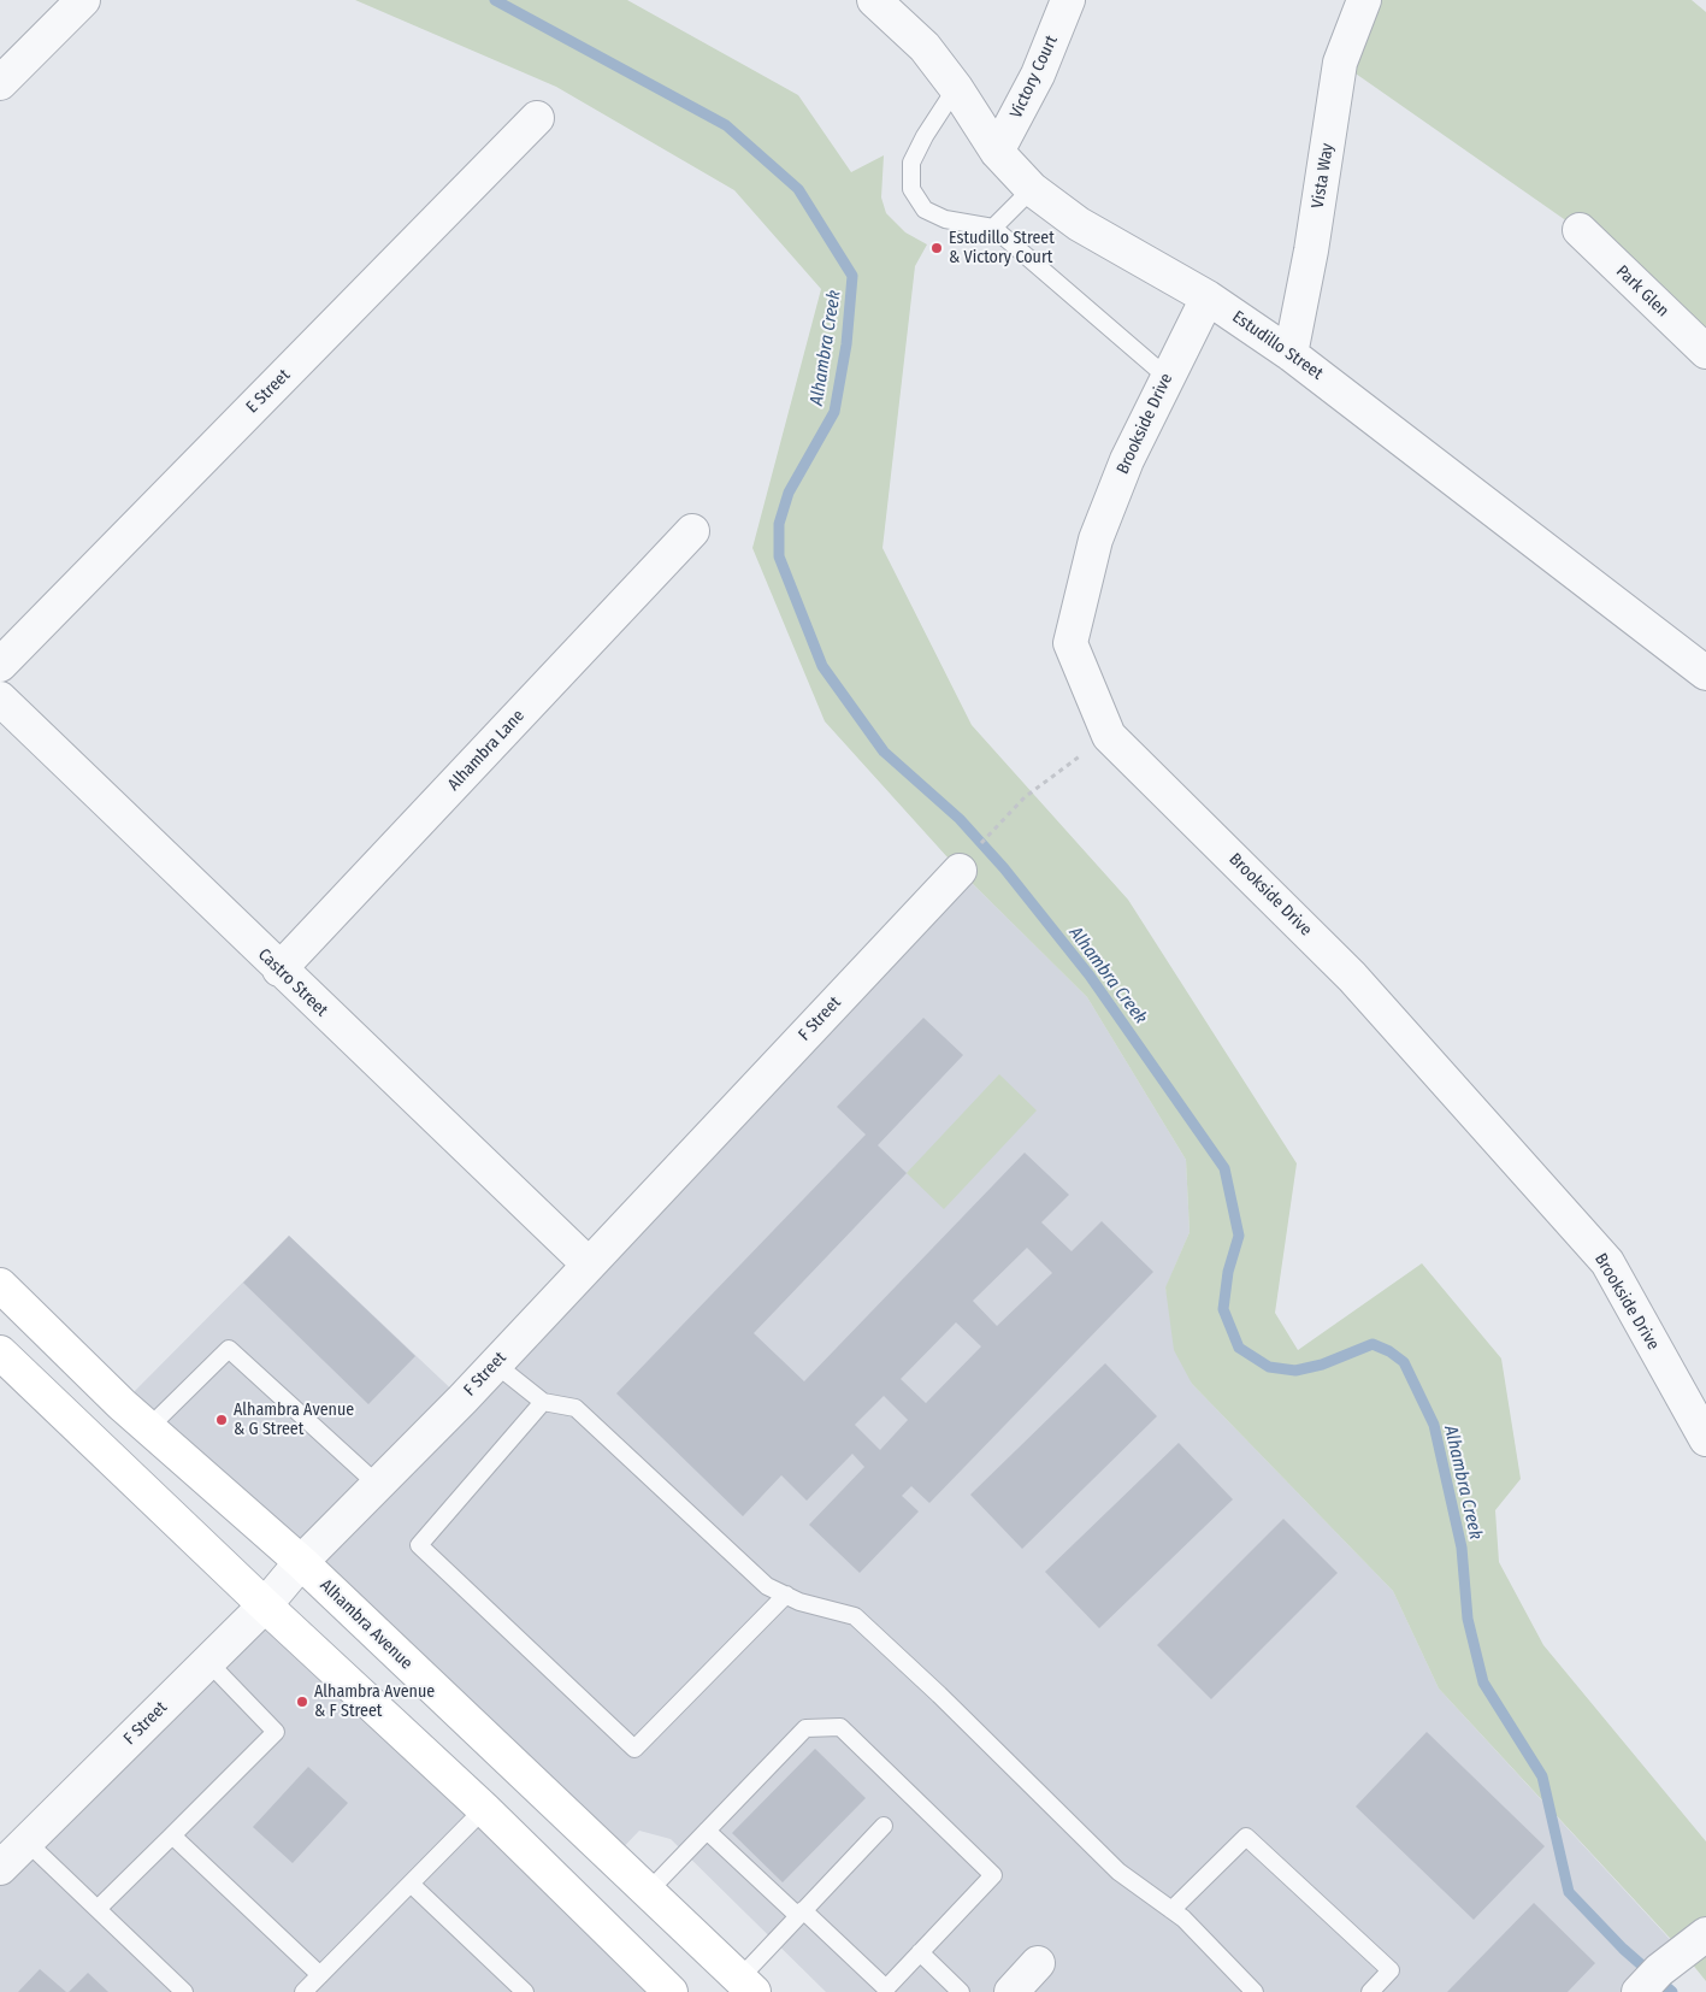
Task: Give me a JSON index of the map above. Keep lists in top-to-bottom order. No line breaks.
{"streets":{"main road":["Alhambra Avenue"],"street":["Victory Court","Vista Way","Park Glen","Estudillo Street","E Street","Brookside Drive","Alhambra Lane","Castro Street","F Street"]},"crossings":[["Victory Court","Estudillo Street"],["Vista Way","Estudillo Street"],["Estudillo Street","Brookside Drive"],["Alhambra Lane","Castro Street"],["Castro Street","F Street"],["F Street","Alhambra Avenue"]],"water":["Alhambra Creek"],"places":["Estudillo Street & Victory Court","Alhambra Avenue & G Street","Alhambra Avenue & F Street"]}
